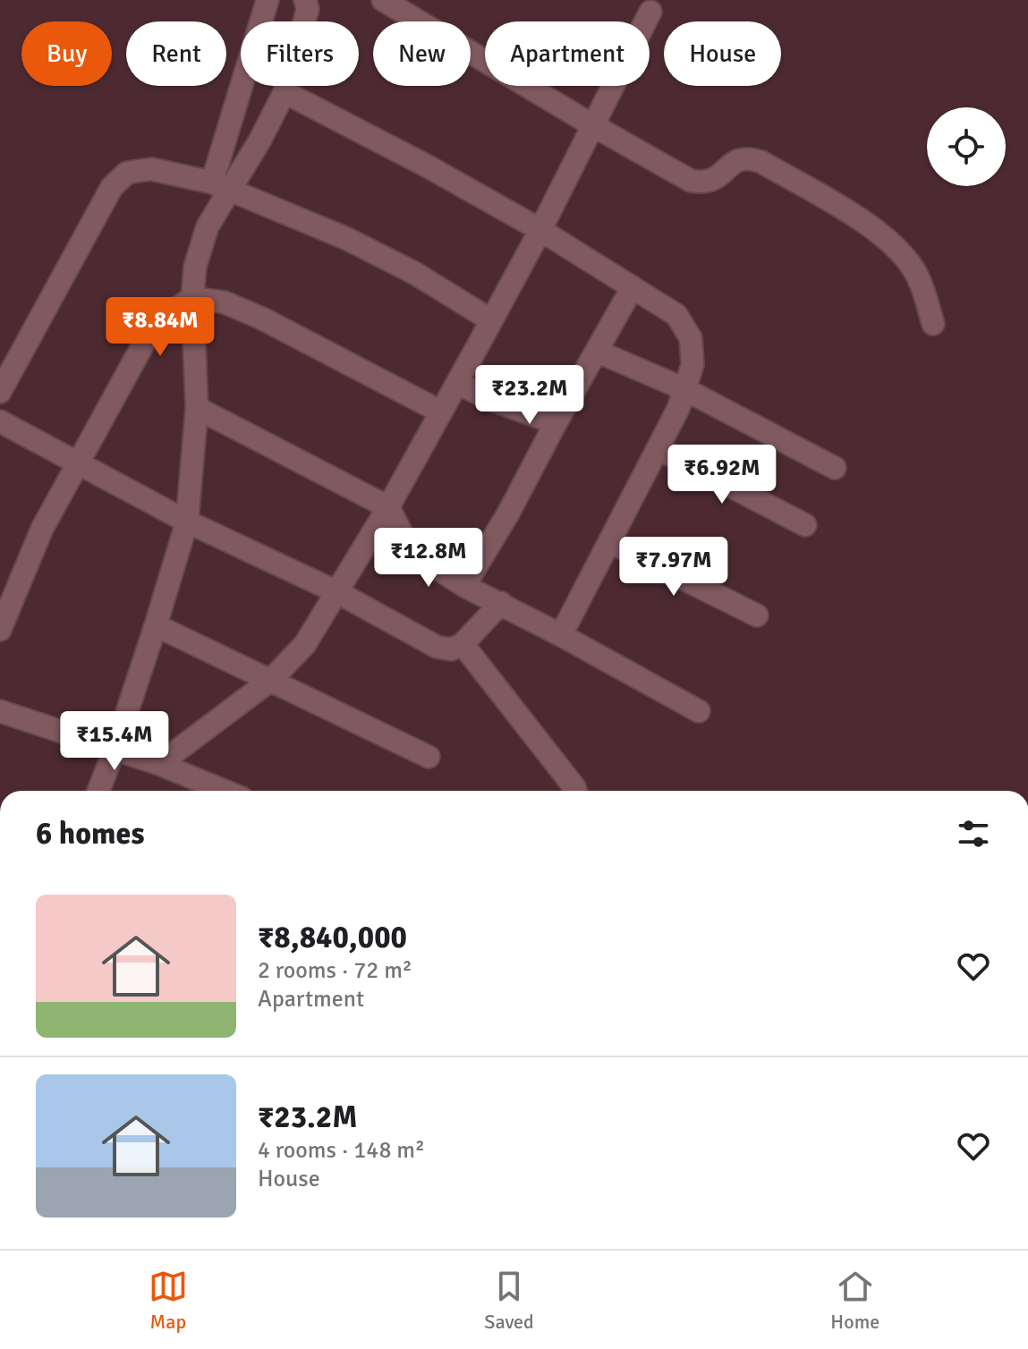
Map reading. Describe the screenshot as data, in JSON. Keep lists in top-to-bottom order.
{
  "page": {
    "chip": [
      "Buy",
      "Rent",
      "Filters",
      "New",
      "Apartment",
      "House"
    ],
    "price": [
      "₹8.84M",
      "₹23.2M",
      "₹6.92M",
      "₹12.8M",
      "₹7.97M",
      "₹15.4M"
    ],
    "heading": "6 homes",
    "list": [
      {
        "name": "₹8,840,000",
        "note": "2 rooms · 72 m² · Apartment"
      },
      {
        "name": "₹23.2M",
        "note": "4 rooms · 148 m² · House"
      }
    ],
    "tabs": ["Map", "Saved", "Home"]
  }
}
